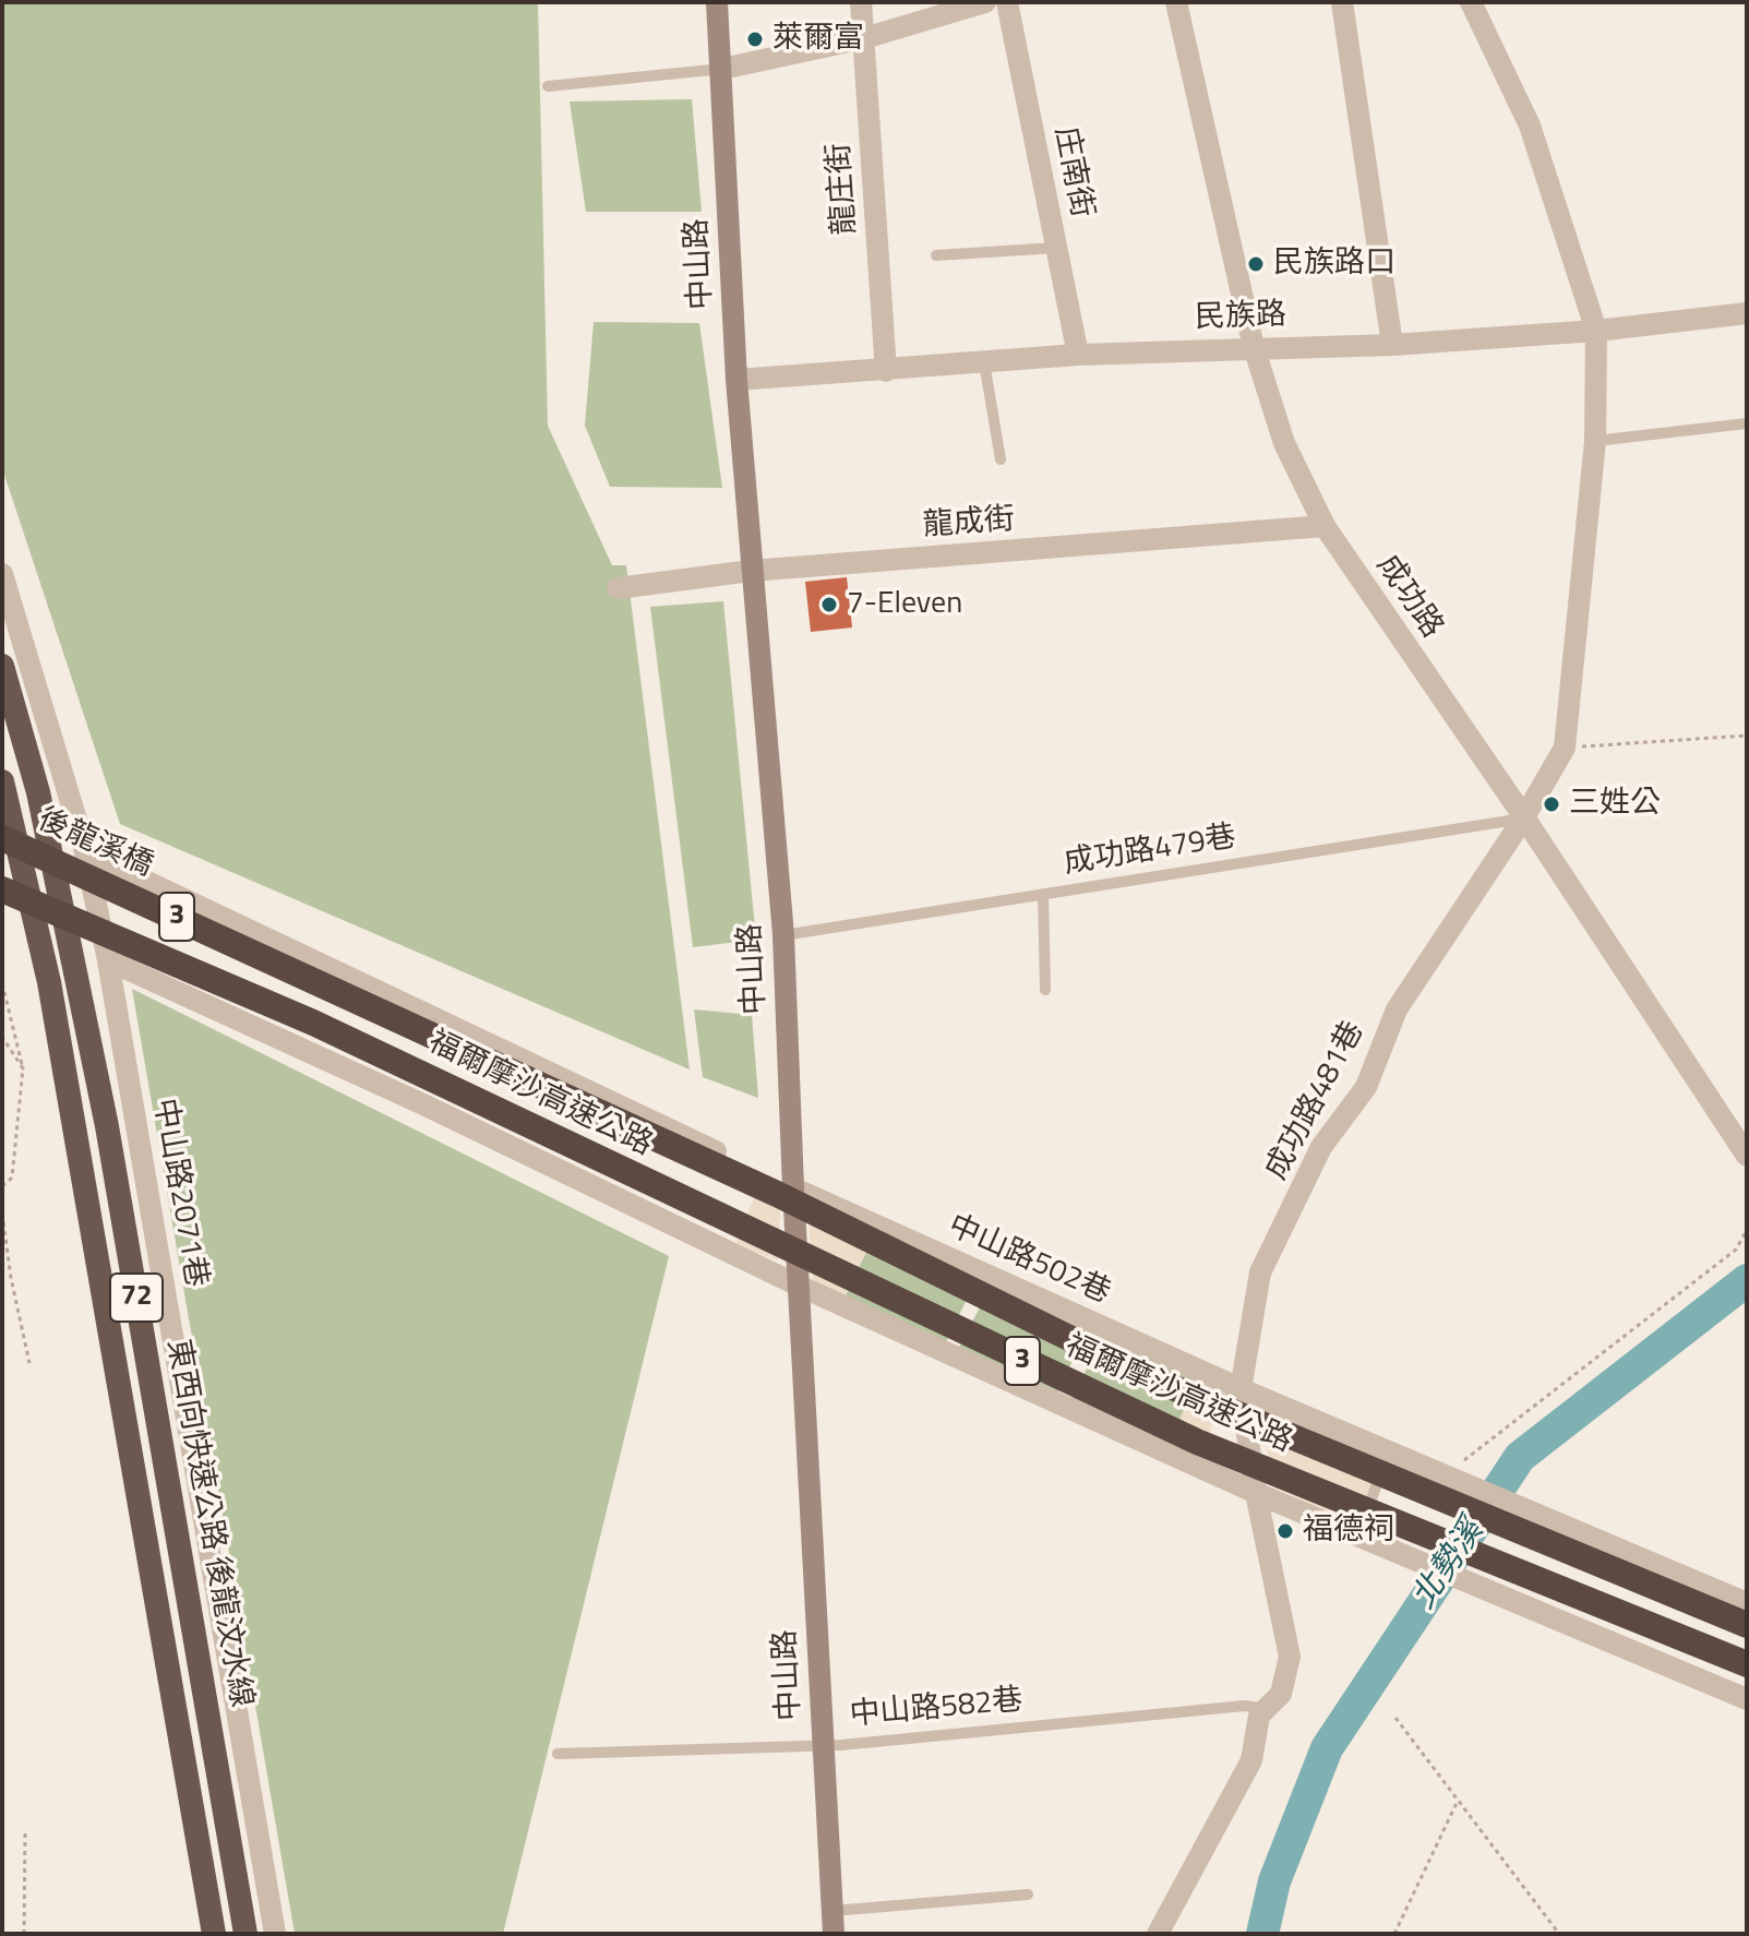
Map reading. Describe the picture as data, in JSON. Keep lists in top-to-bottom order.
{
  "streets": {
    "highway": [
      "後龍溪橋",
      "3",
      "福爾摩沙高速公路",
      "72",
      "東西向快速公路 後龍汶水線"
    ],
    "main road": ["中山路"],
    "street": [
      "庄南街",
      "龍庄街",
      "民族路",
      "龍成街",
      "成功路",
      "成功路481巷",
      "中山路2071巷",
      "中山路502巷"
    ],
    "lane": ["成功路479巷", "中山路582巷"]
  },
  "crossings": [
    ["庄南街", "民族路"],
    ["龍庄街", "民族路"],
    ["中山路", "民族路"],
    ["中山路", "龍成街"],
    ["中山路", "成功路479巷"],
    ["中山路", "中山路502巷"],
    ["中山路", "中山路582巷"],
    ["民族路", "成功路"],
    ["龍成街", "成功路"],
    ["成功路", "成功路479巷"],
    ["成功路", "成功路481巷"],
    ["後龍溪橋", "福爾摩沙高速公路"],
    ["成功路479巷", "成功路481巷"],
    ["成功路481巷", "中山路502巷"],
    ["成功路481巷", "中山路582巷"],
    ["中山路2071巷", "中山路502巷"]
  ],
  "water": ["北勢溪"],
  "places": [
    "萊爾富",
    "民族路口",
    "7-Eleven",
    "三姓公",
    "福德祠"
  ]
}
